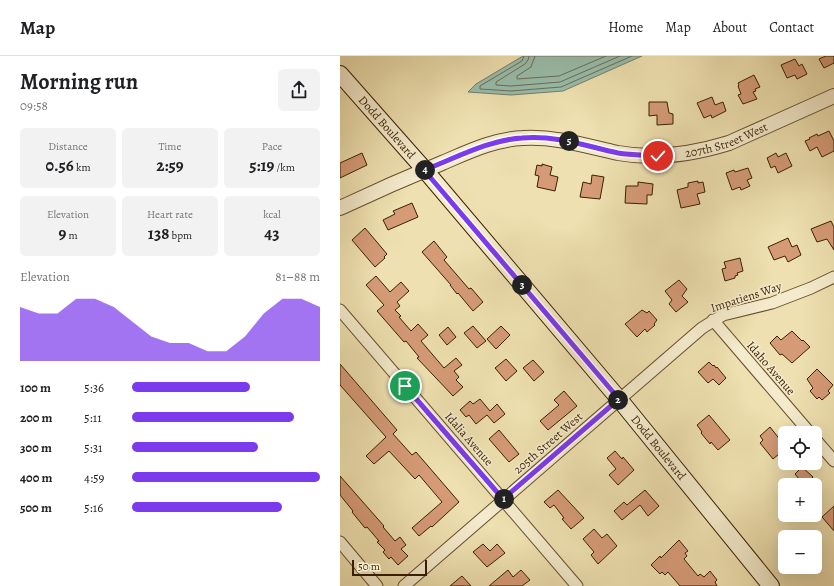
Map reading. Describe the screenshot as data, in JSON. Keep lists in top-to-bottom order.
{
  "streets": {
    "main road": ["Dodd Boulevard"],
    "street": [
      "207th Street West",
      "Impatiens Way",
      "Idaho Avenue",
      "Idalia Avenue",
      "205th Street West"
    ]
  },
  "crossings": [
    ["Dodd Boulevard", "207th Street West"],
    ["Dodd Boulevard", "Impatiens Way"],
    ["Dodd Boulevard", "205th Street West"],
    ["Impatiens Way", "Idaho Avenue"],
    ["Impatiens Way", "205th Street West"],
    ["Idalia Avenue", "205th Street West"]
  ],
  "scale_bar": "50 m",
  "page": {
    "header": "Map",
    "nav": [
      "Home",
      "Map",
      "About",
      "Contact"
    ],
    "heading": ["Morning run", "09:58"],
    "stats": [
      ["Distance", "0.56 km"],
      ["Time", "2:59"],
      ["Pace", "5:19 /km"],
      ["Elevation", "9 m"],
      ["Heart rate", "138 bpm"],
      ["kcal", "43"]
    ],
    "pins": [
      "5",
      "4",
      "3",
      "2",
      "1"
    ],
    "chart": ["Elevation", "81–88 m"],
    "list": [
      {
        "name": "100 m",
        "note": "5:36"
      },
      {
        "name": "200 m",
        "note": "5:11"
      },
      {
        "name": "300 m",
        "note": "5:31"
      },
      {
        "name": "400 m",
        "note": "4:59"
      },
      {
        "name": "500 m",
        "note": "5:16"
      }
    ],
    "map_buttons": ["+", "−"],
    "scale": "50 m"
  }
}
